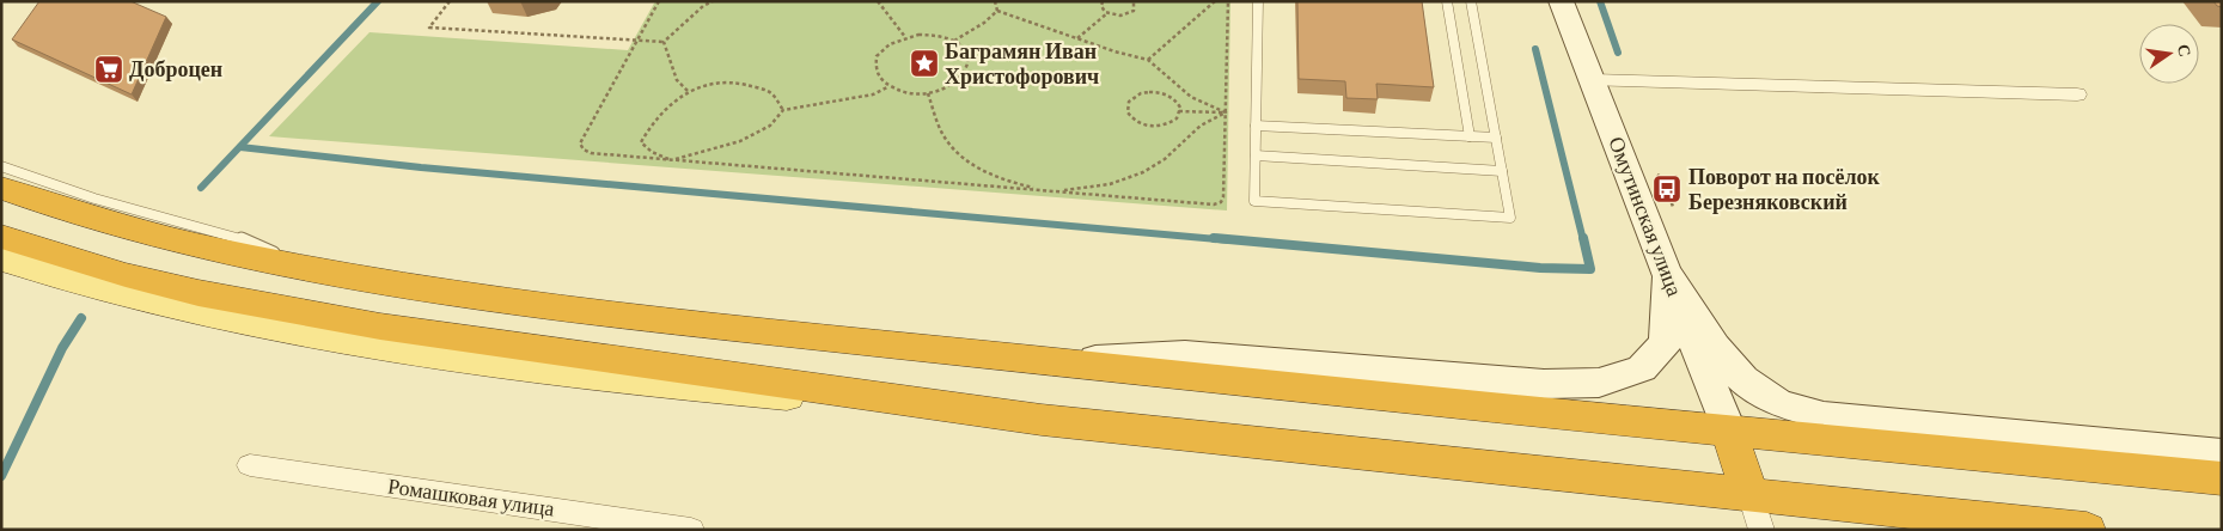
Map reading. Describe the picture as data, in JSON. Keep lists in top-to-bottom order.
{
  "streets": {
    "street": ["Омутинская улица", "Ромашковая улица"]
  },
  "places": {
    "place": ["Баграмян Иван Христофорович"],
    "supermarket": ["Доброцен"],
    "bus stop": ["Поворот на посёлок Березняковский"]
  },
  "north": "right"
}
